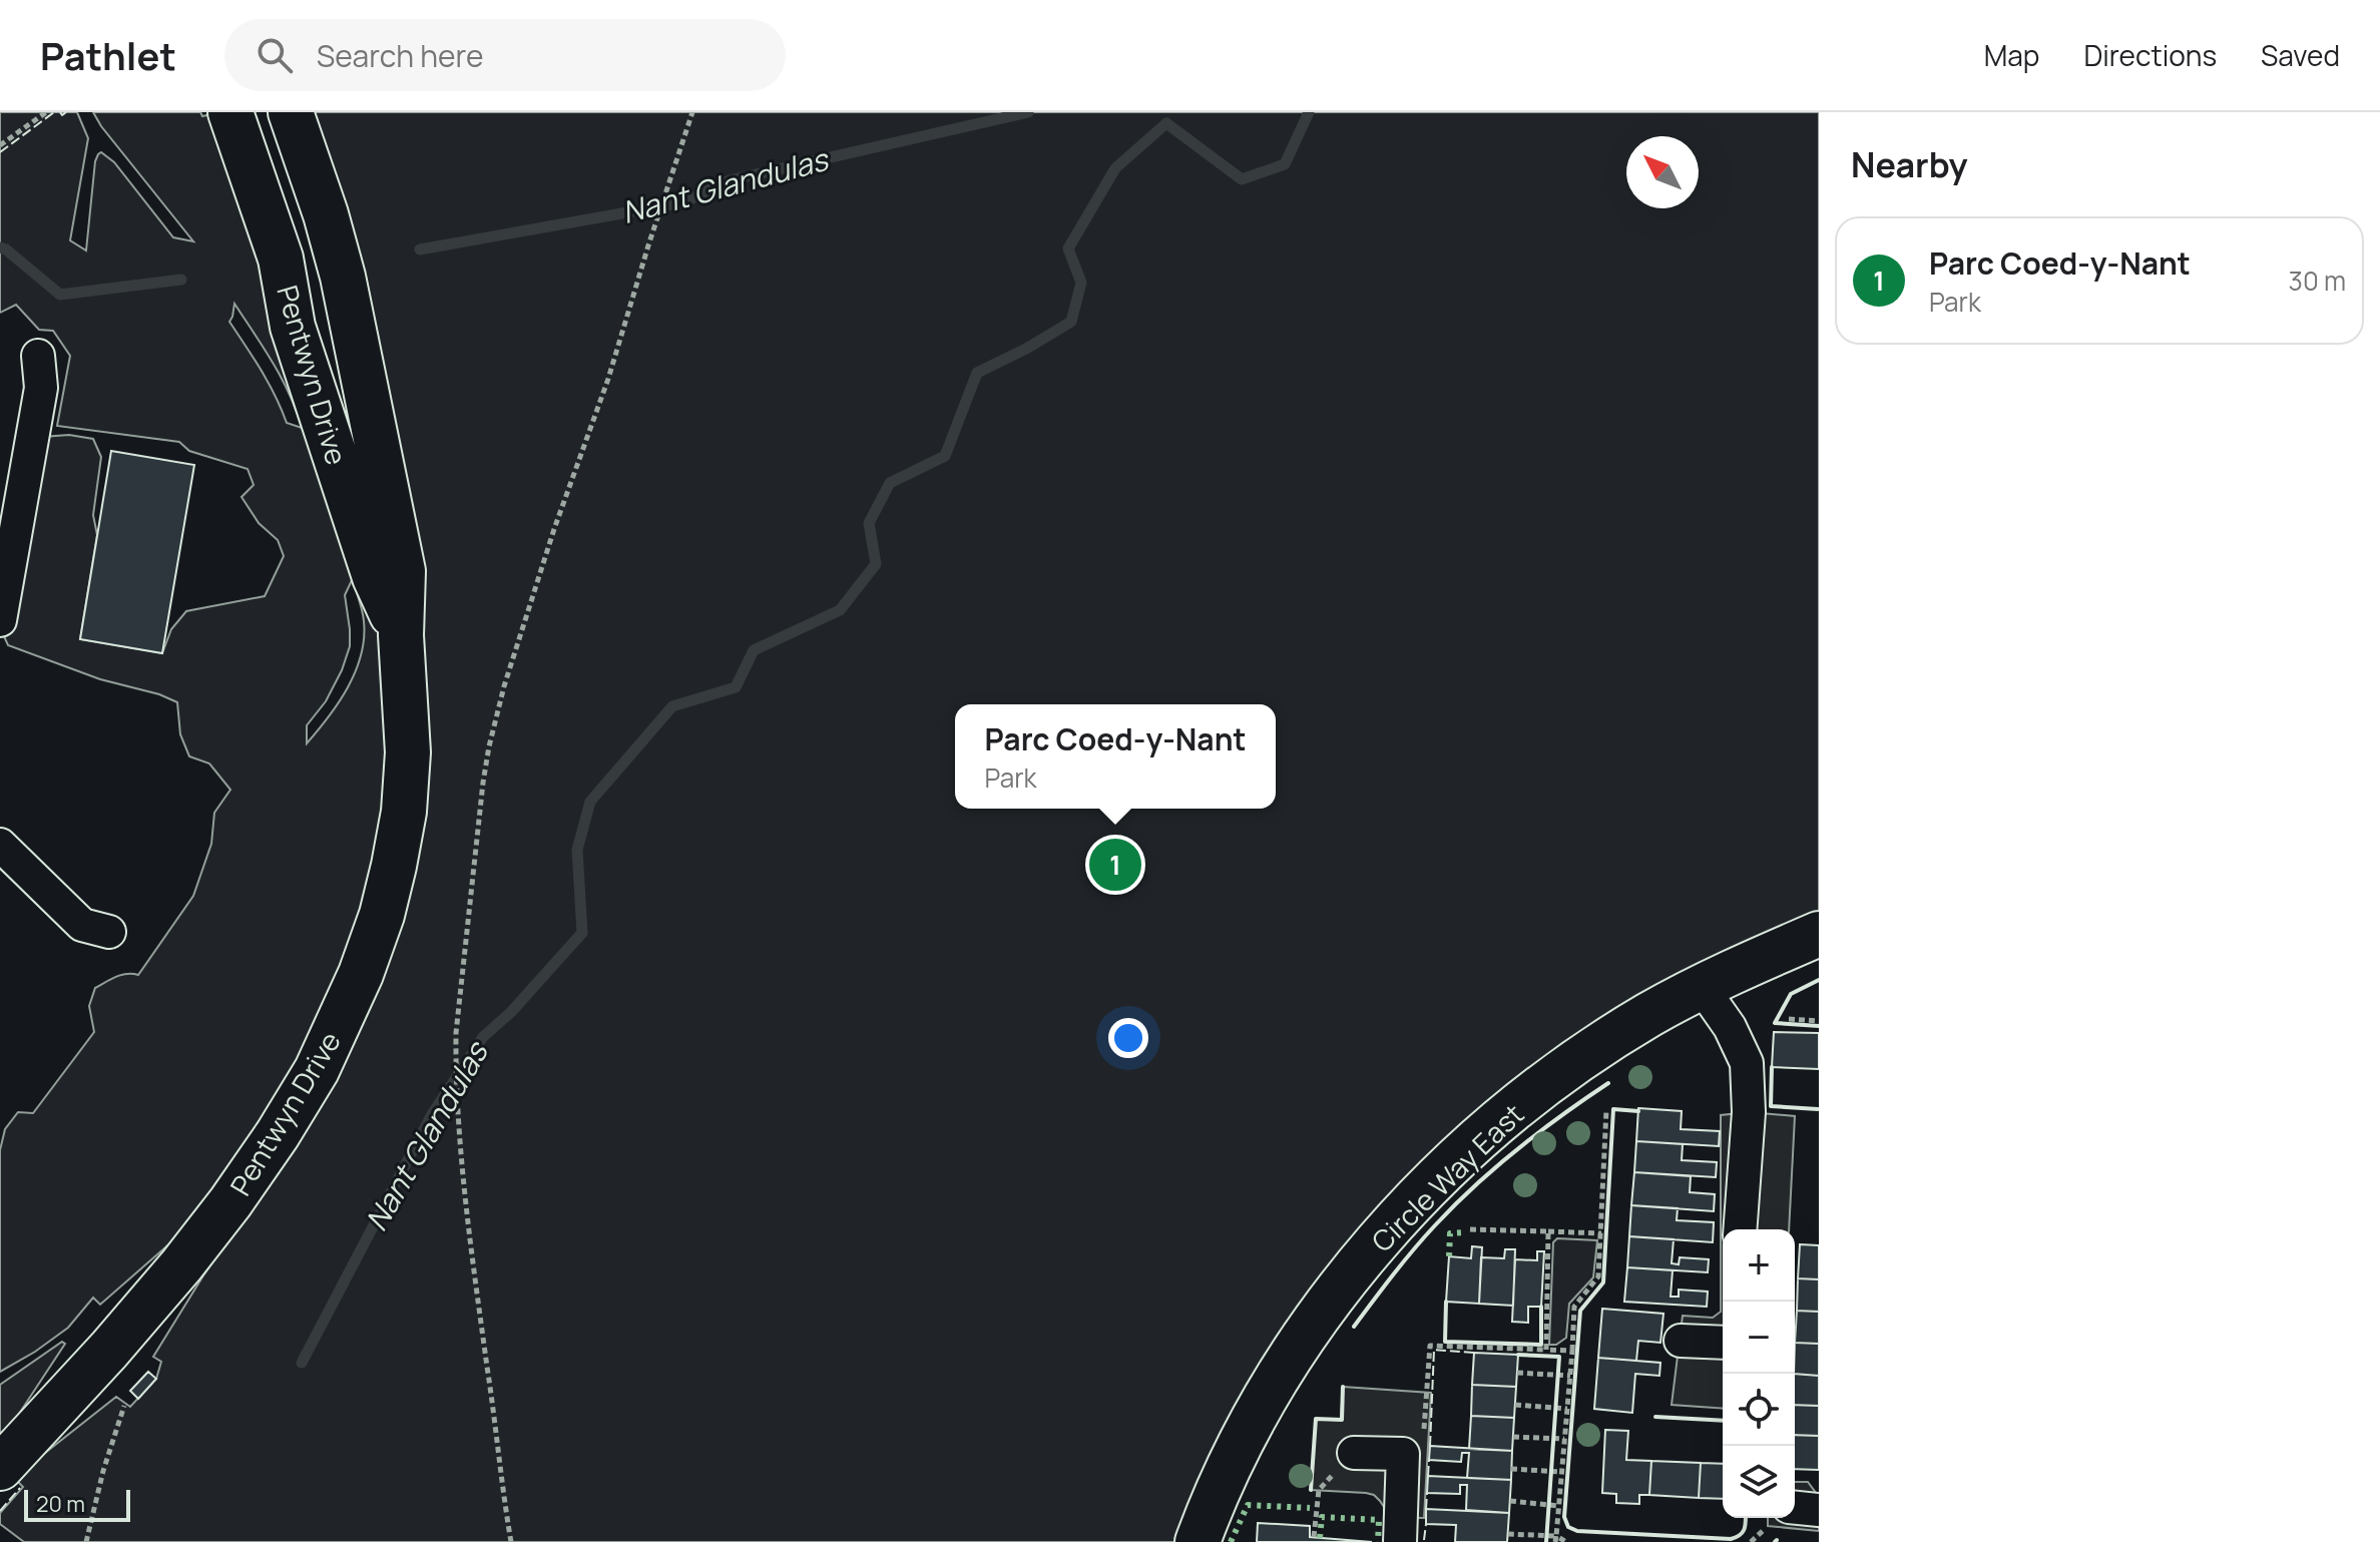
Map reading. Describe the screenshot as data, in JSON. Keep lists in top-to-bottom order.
{
  "streets": {
    "street": ["Pentwyn Drive", "Circle Way East"]
  },
  "water": ["Nant Glandulas"],
  "scale_bar": "20 m",
  "north": "top left",
  "page": {
    "header": "Pathlet",
    "search": "Search here",
    "nav": ["Map", "Directions", "Saved"],
    "heading": "Nearby",
    "list": [
      {
        "mark": "1",
        "name": "Parc Coed-y-Nant",
        "note": "Park",
        "value": "30 m"
      }
    ],
    "popup": ["Parc Coed-y-Nant", "Park"],
    "pins": "1",
    "map_buttons": ["+", "−"],
    "scale": "20 m"
  }
}
